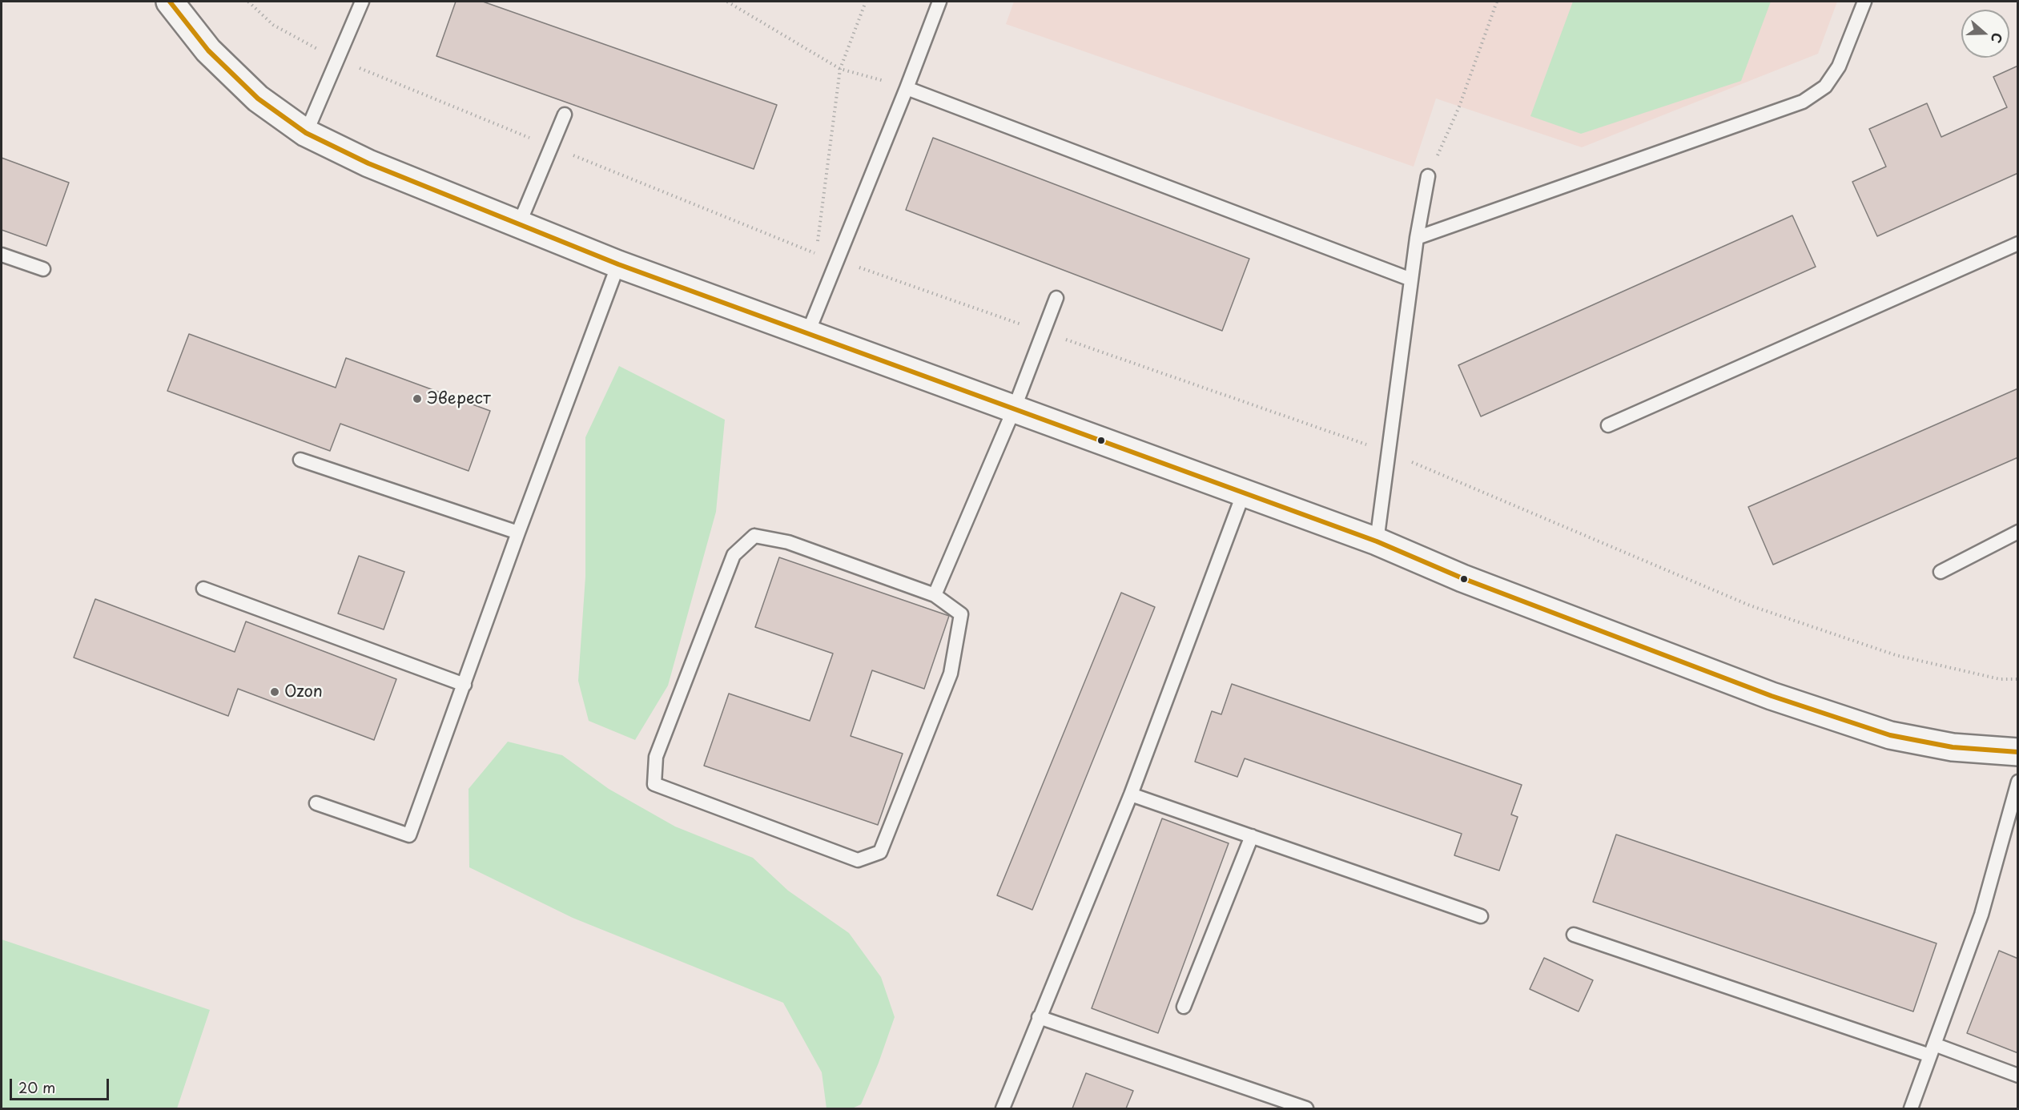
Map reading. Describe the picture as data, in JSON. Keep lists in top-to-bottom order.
{
  "places": ["Эверест", "Ozon"],
  "scale_bar": "20 m",
  "north": "right"
}
